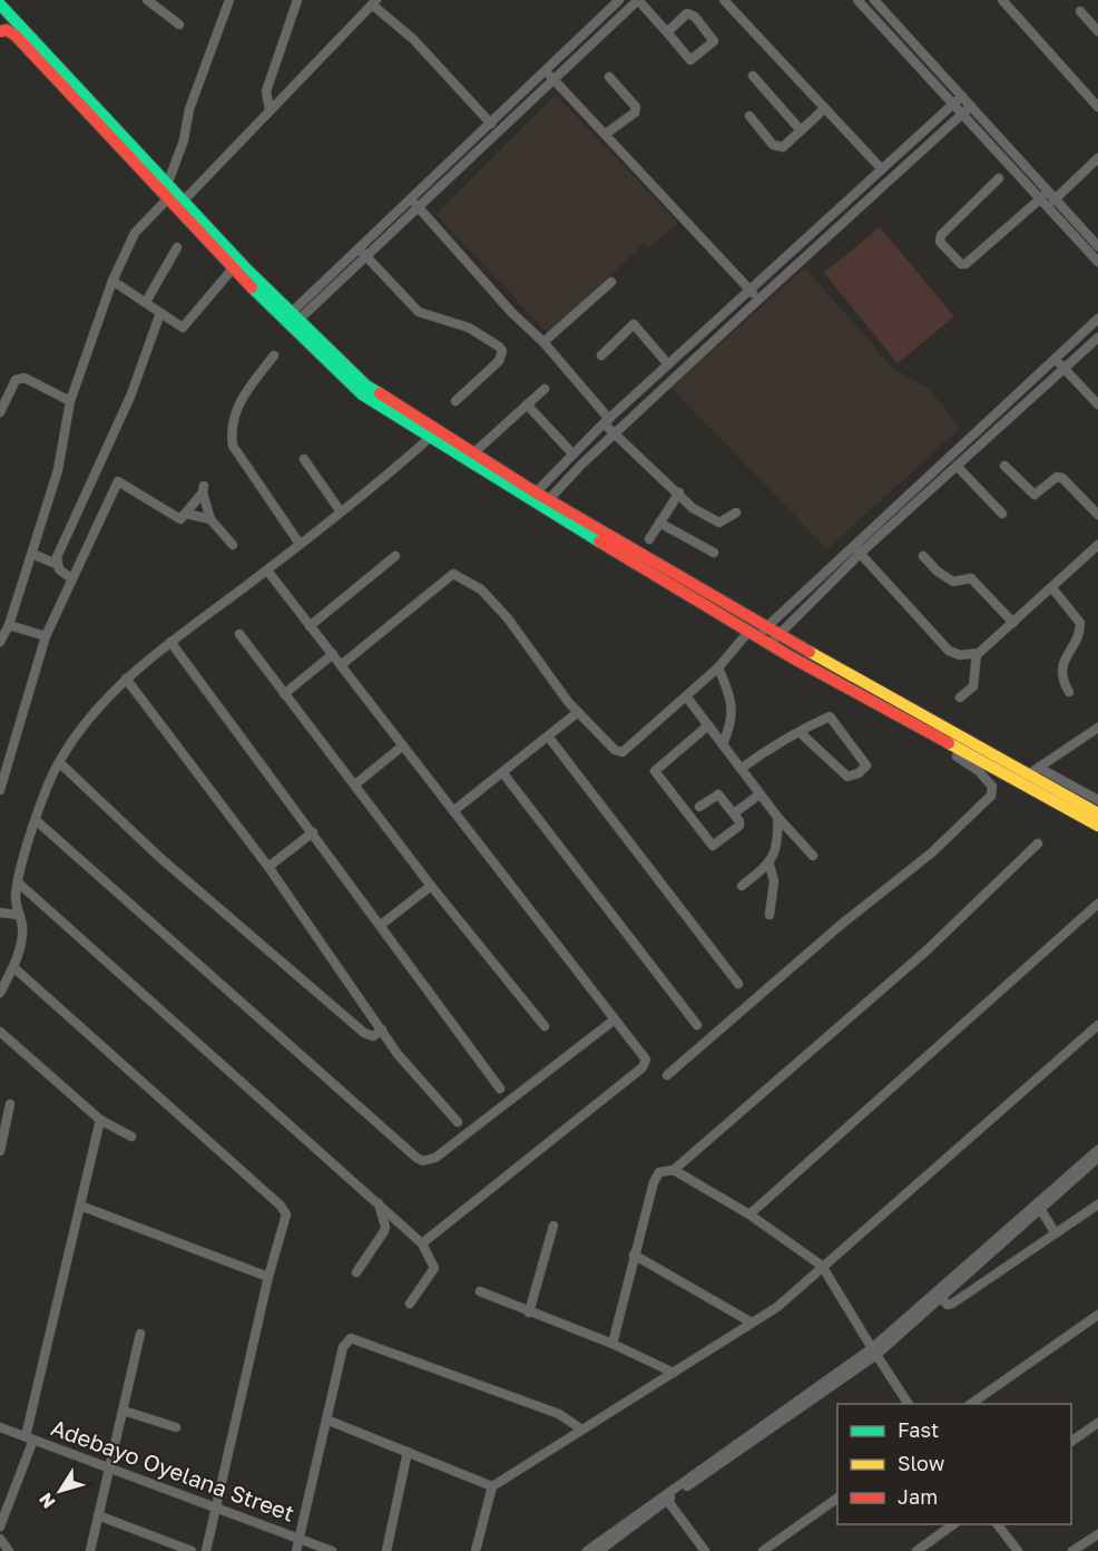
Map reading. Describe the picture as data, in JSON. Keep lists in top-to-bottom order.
{
  "streets": {
    "street": ["Adebayo Oyelana Street"]
  },
  "legend": ["Fast", "Slow", "Jam"],
  "north": "bottom left"
}
